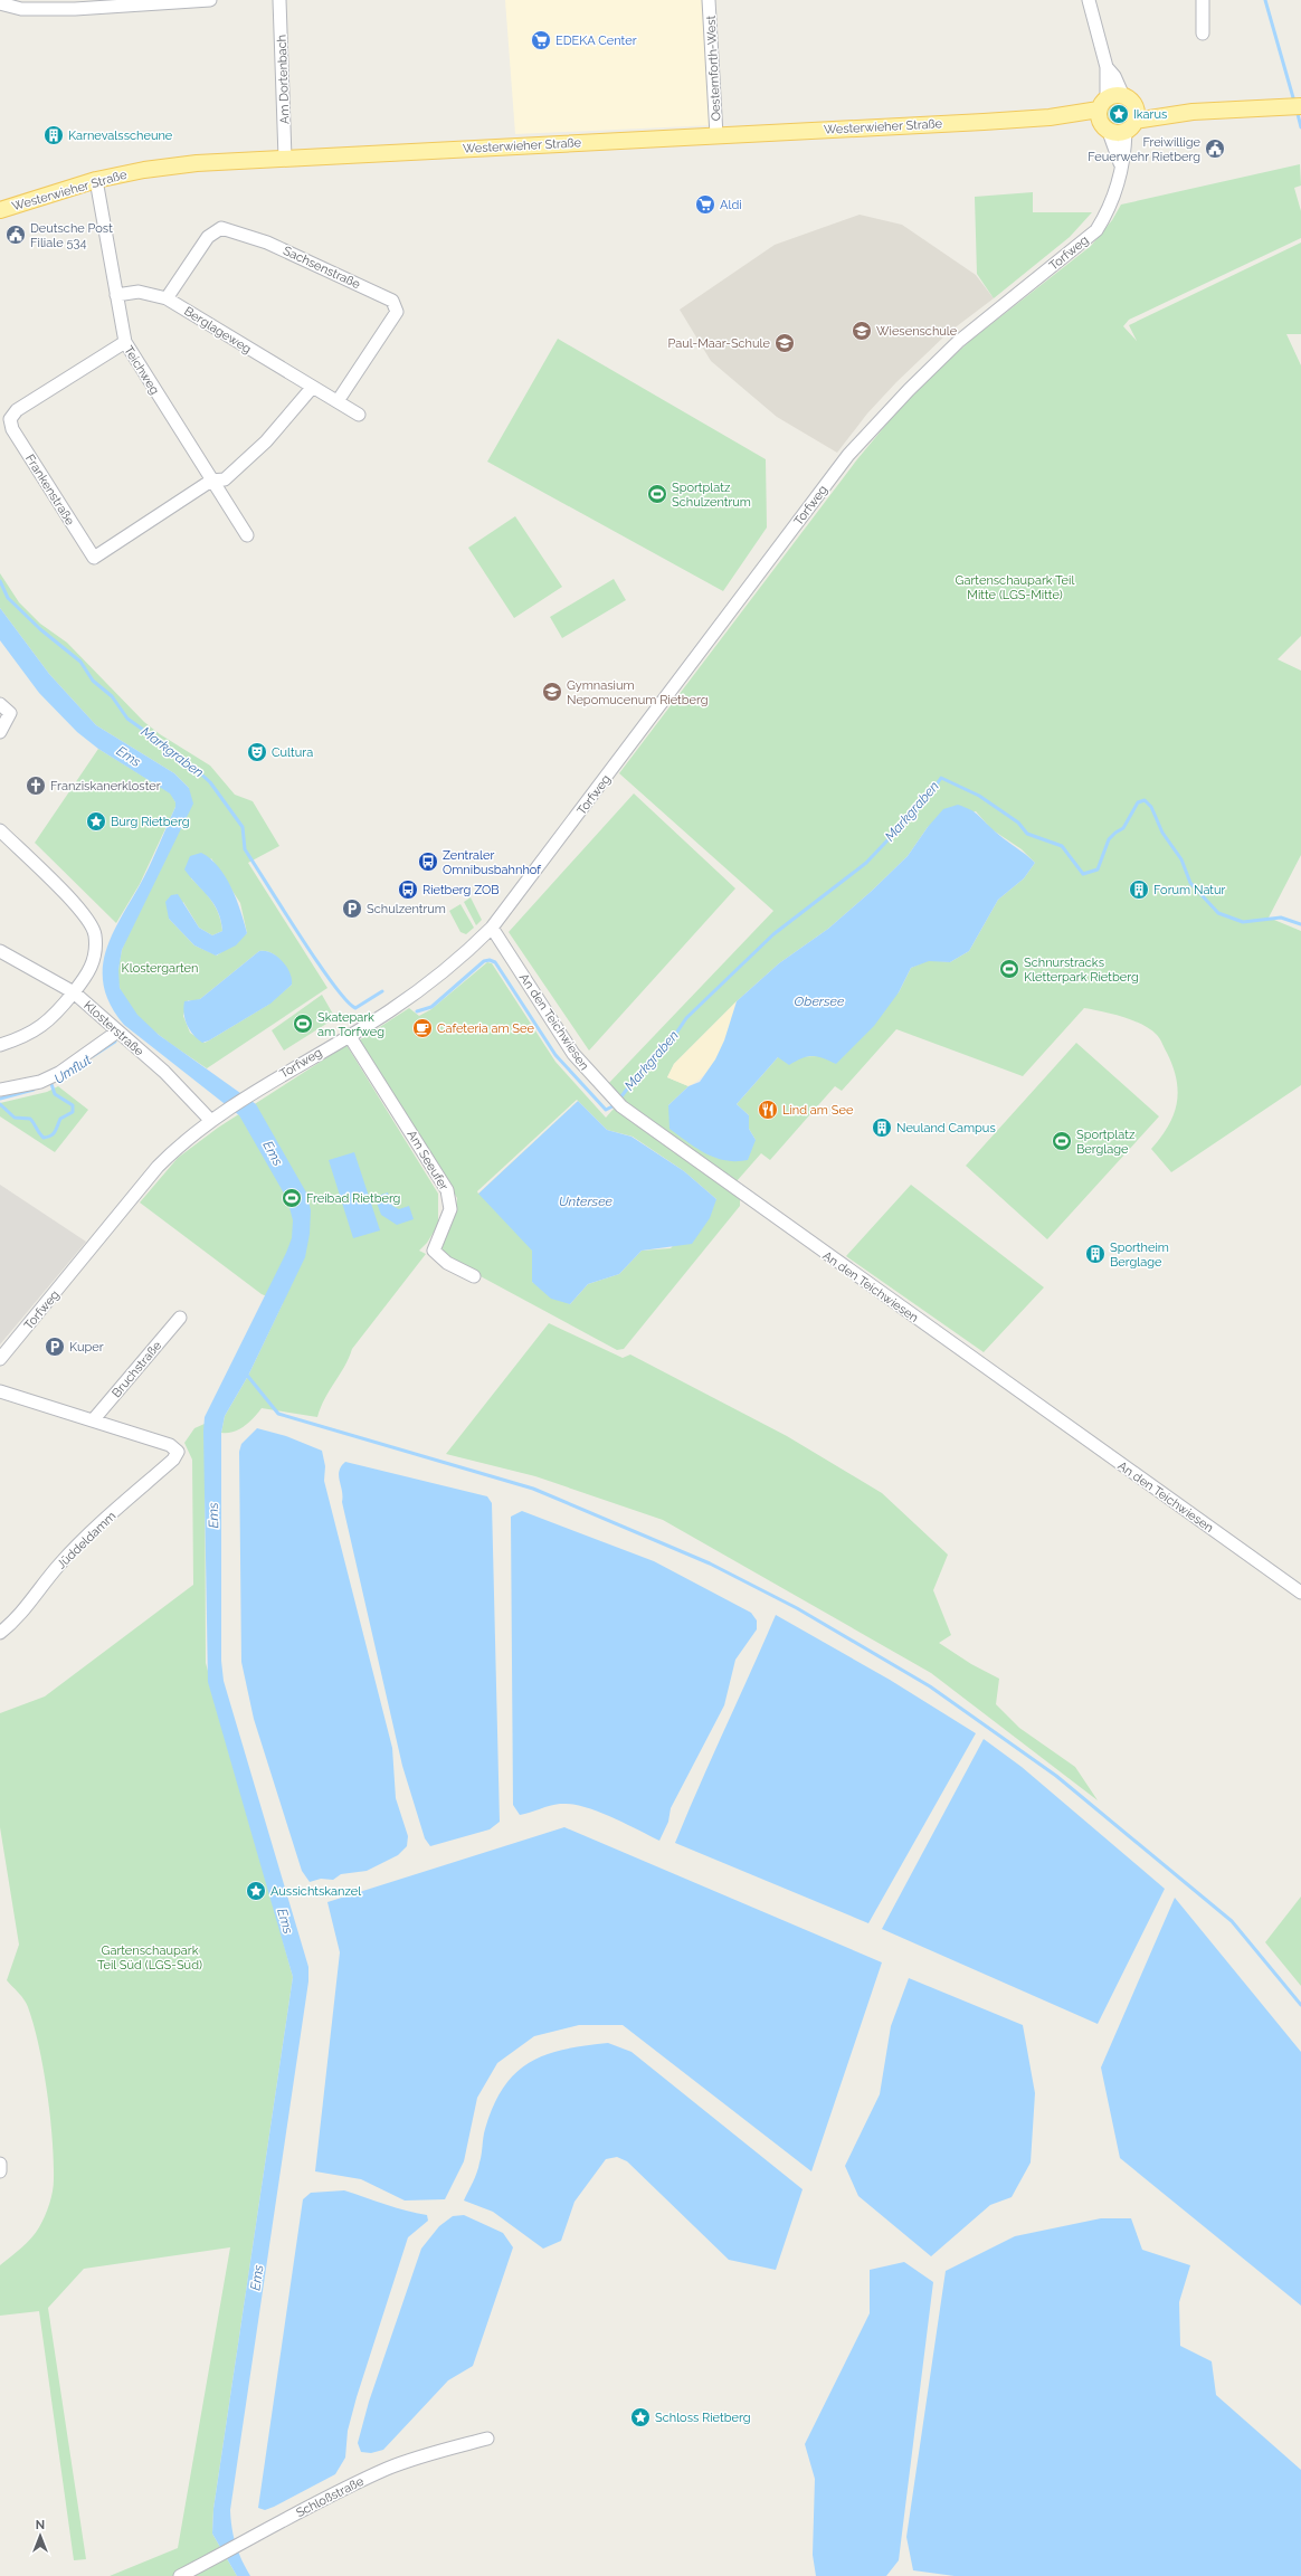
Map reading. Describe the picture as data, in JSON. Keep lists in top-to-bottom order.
{
  "streets": {
    "main road": ["Westerwieher Straße"],
    "street": [
      "Oesternforth-West",
      "Am Dortenbach",
      "Torfweg",
      "Sachsenstraße",
      "Berglageweg",
      "Teichweg",
      "Frankenstraße",
      "An den Teichwiesen",
      "Klosterstraße",
      "Am Seeufer",
      "Bruchstraße",
      "Jüddeldamm",
      "Schloßstraße"
    ]
  },
  "crossings": [
    ["Oesternforth-West", "Westerwieher Straße"],
    ["Am Dortenbach", "Westerwieher Straße"],
    ["Westerwieher Straße", "Teichweg"],
    ["Torfweg", "An den Teichwiesen"],
    ["Torfweg", "Klosterstraße"],
    ["Torfweg", "Am Seeufer"],
    ["Sachsenstraße", "Berglageweg"],
    ["Berglageweg", "Teichweg"],
    ["Teichweg", "Frankenstraße"],
    ["Bruchstraße", "Jüddeldamm"]
  ],
  "water": [
    "Markgraben",
    "Ems",
    "Obersee",
    "Umflut",
    "Untersee"
  ],
  "parks": ["Gartenschaupark Teil Mitte (LGS-Mitte)", "Klostergarten", "Gartenschaupark Teil Süd (LGS-Süd)"],
  "places": {
    "supermarket": ["EDEKA Center", "Aldi"],
    "place": [
      "Ikarus",
      "Burg Rietberg",
      "Aussichtskanzel",
      "Schloss Rietberg"
    ],
    "building": [
      "Karnevalsscheune",
      "Forum Natur",
      "Neuland Campus",
      "Sportheim Berglage"
    ],
    "public building": ["Freiwillige Feuerwehr Rietberg", "Deutsche Post Filiale 534"],
    "school or university": ["Wiesenschule", "Paul-Maar-Schule", "Gymnasium Nepomucenum Rietberg"],
    "sports": [
      "Sportplatz Schulzentrum",
      "Schnurstracks Kletterpark Rietberg",
      "Skatepark am Torfweg",
      "Sportplatz Berglage",
      "Freibad Rietberg"
    ],
    "theatre": ["Cultura"],
    "church": ["Franziskanerkloster"],
    "bus stop": ["Zentraler Omnibusbahnhof", "Rietberg ZOB"],
    "parking": ["Schulzentrum", "Kuper"],
    "cafe": ["Cafeteria am See"],
    "restaurant": ["Lind am See"]
  },
  "north": "top"
}
